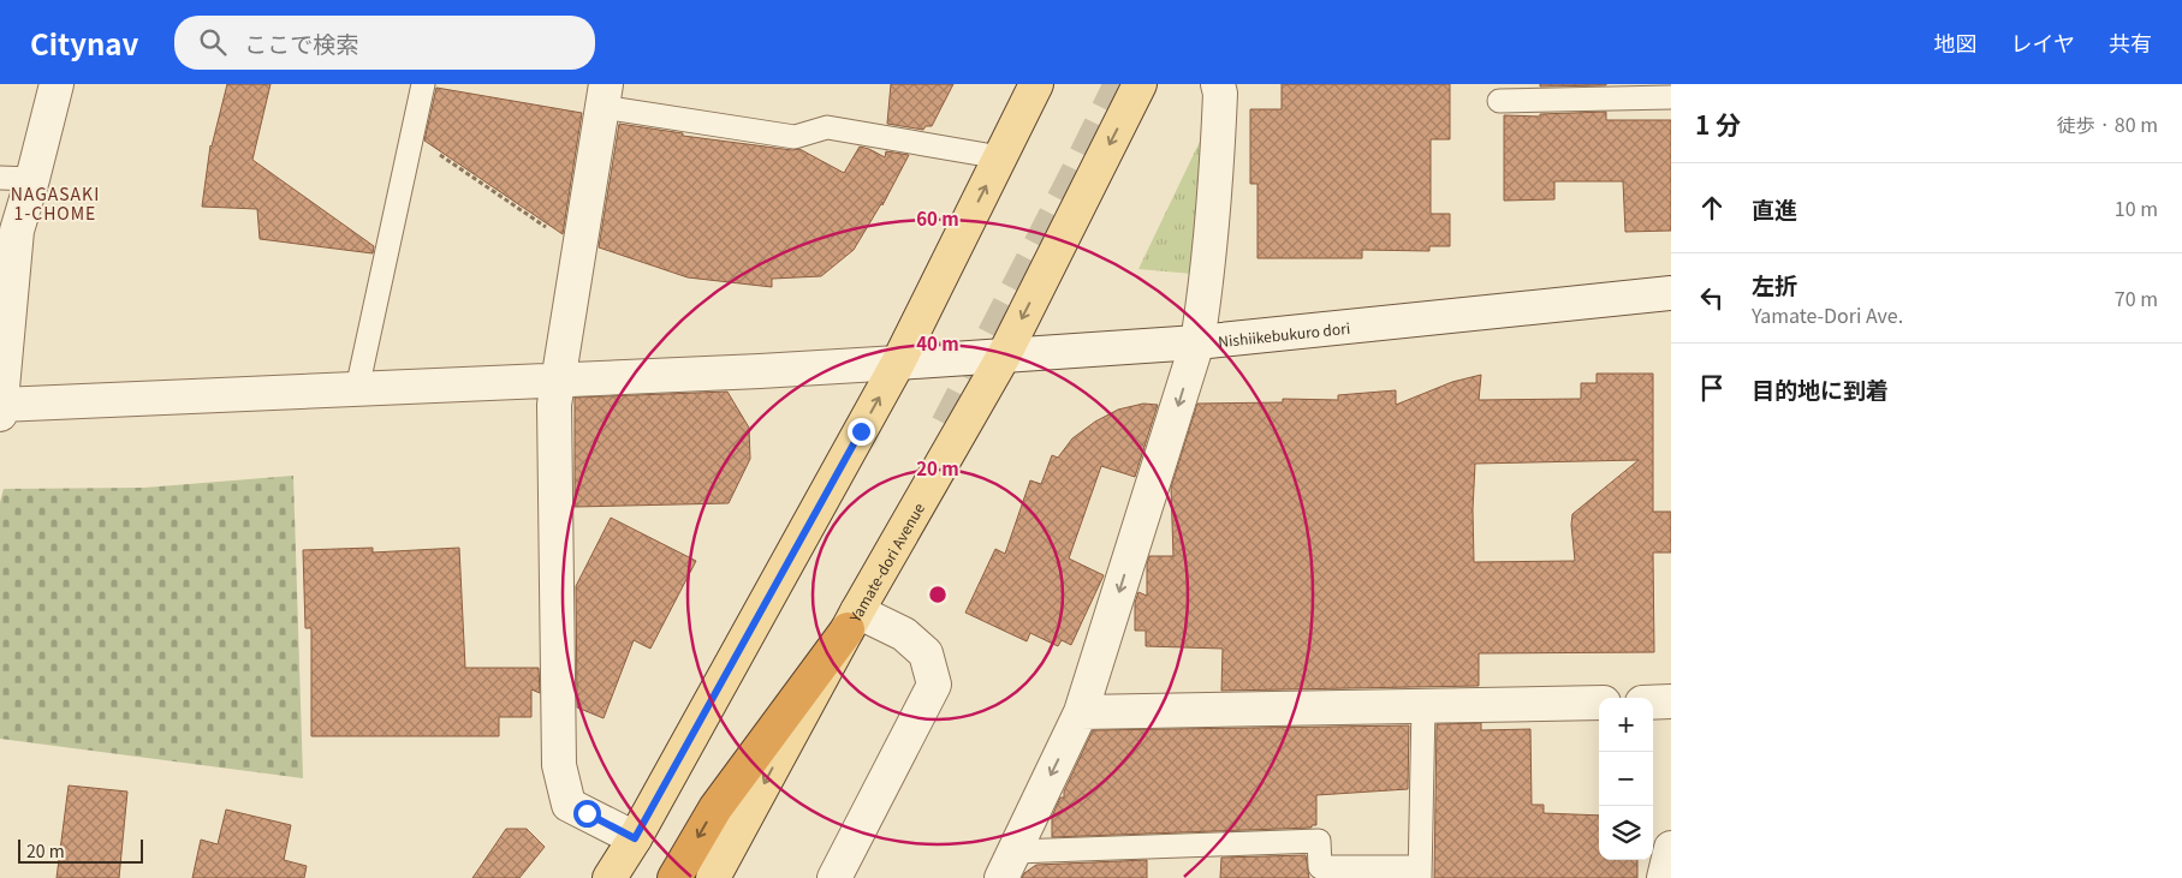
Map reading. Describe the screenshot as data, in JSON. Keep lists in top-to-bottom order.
{
  "streets": {
    "main road": ["Yamate-dori Avenue"],
    "street": ["Nishiikebukuro dori"]
  },
  "crossings": [
    ["Nishiikebukuro dori", "Yamate-dori Avenue"]
  ],
  "districts": ["NAGASAKI 1-CHOME"],
  "scale_bar": "20 m",
  "page": {
    "header": "Citynav",
    "search": "ここで検索",
    "nav": ["地図", "レイヤ", "共有"],
    "heading": ["1 分", "徒歩 · 80 m"],
    "list": [
      ["直進", "10 m"],
      ["左折", "Yamate-Dori Ave.", "70 m"],
      "目的地に到着"
    ],
    "map_buttons": ["+", "−"],
    "scale": "20 m"
  },
  "rings": ["60 m", "40 m", "20 m"]
}
